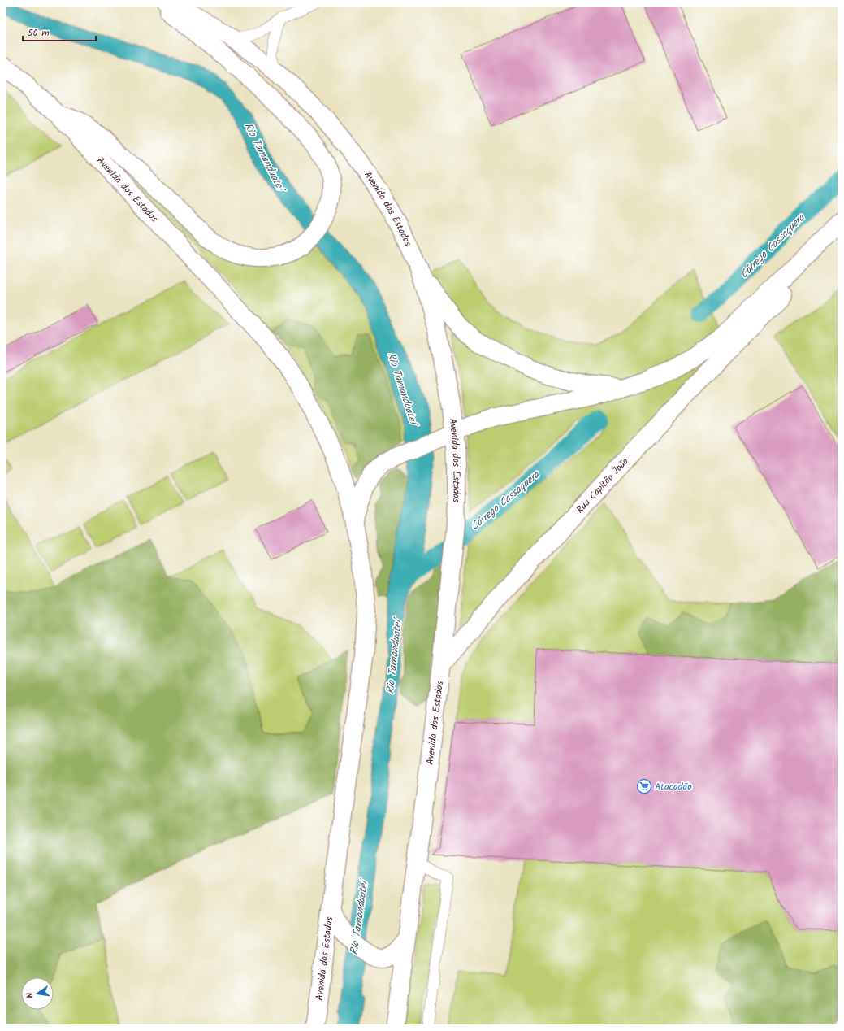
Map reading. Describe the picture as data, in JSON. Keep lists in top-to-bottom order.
{
  "streets": {
    "highway": ["Avenida dos Estados", "Rua Capitão João"]
  },
  "crossings": [
    ["Avenida dos Estados", "Rua Capitão João"]
  ],
  "water": ["Rio Tamanduateí", "Córrego Cassaquera"],
  "places": {
    "supermarket": ["Atacadão"]
  },
  "scale_bar": "50 m",
  "north": "left"
}
